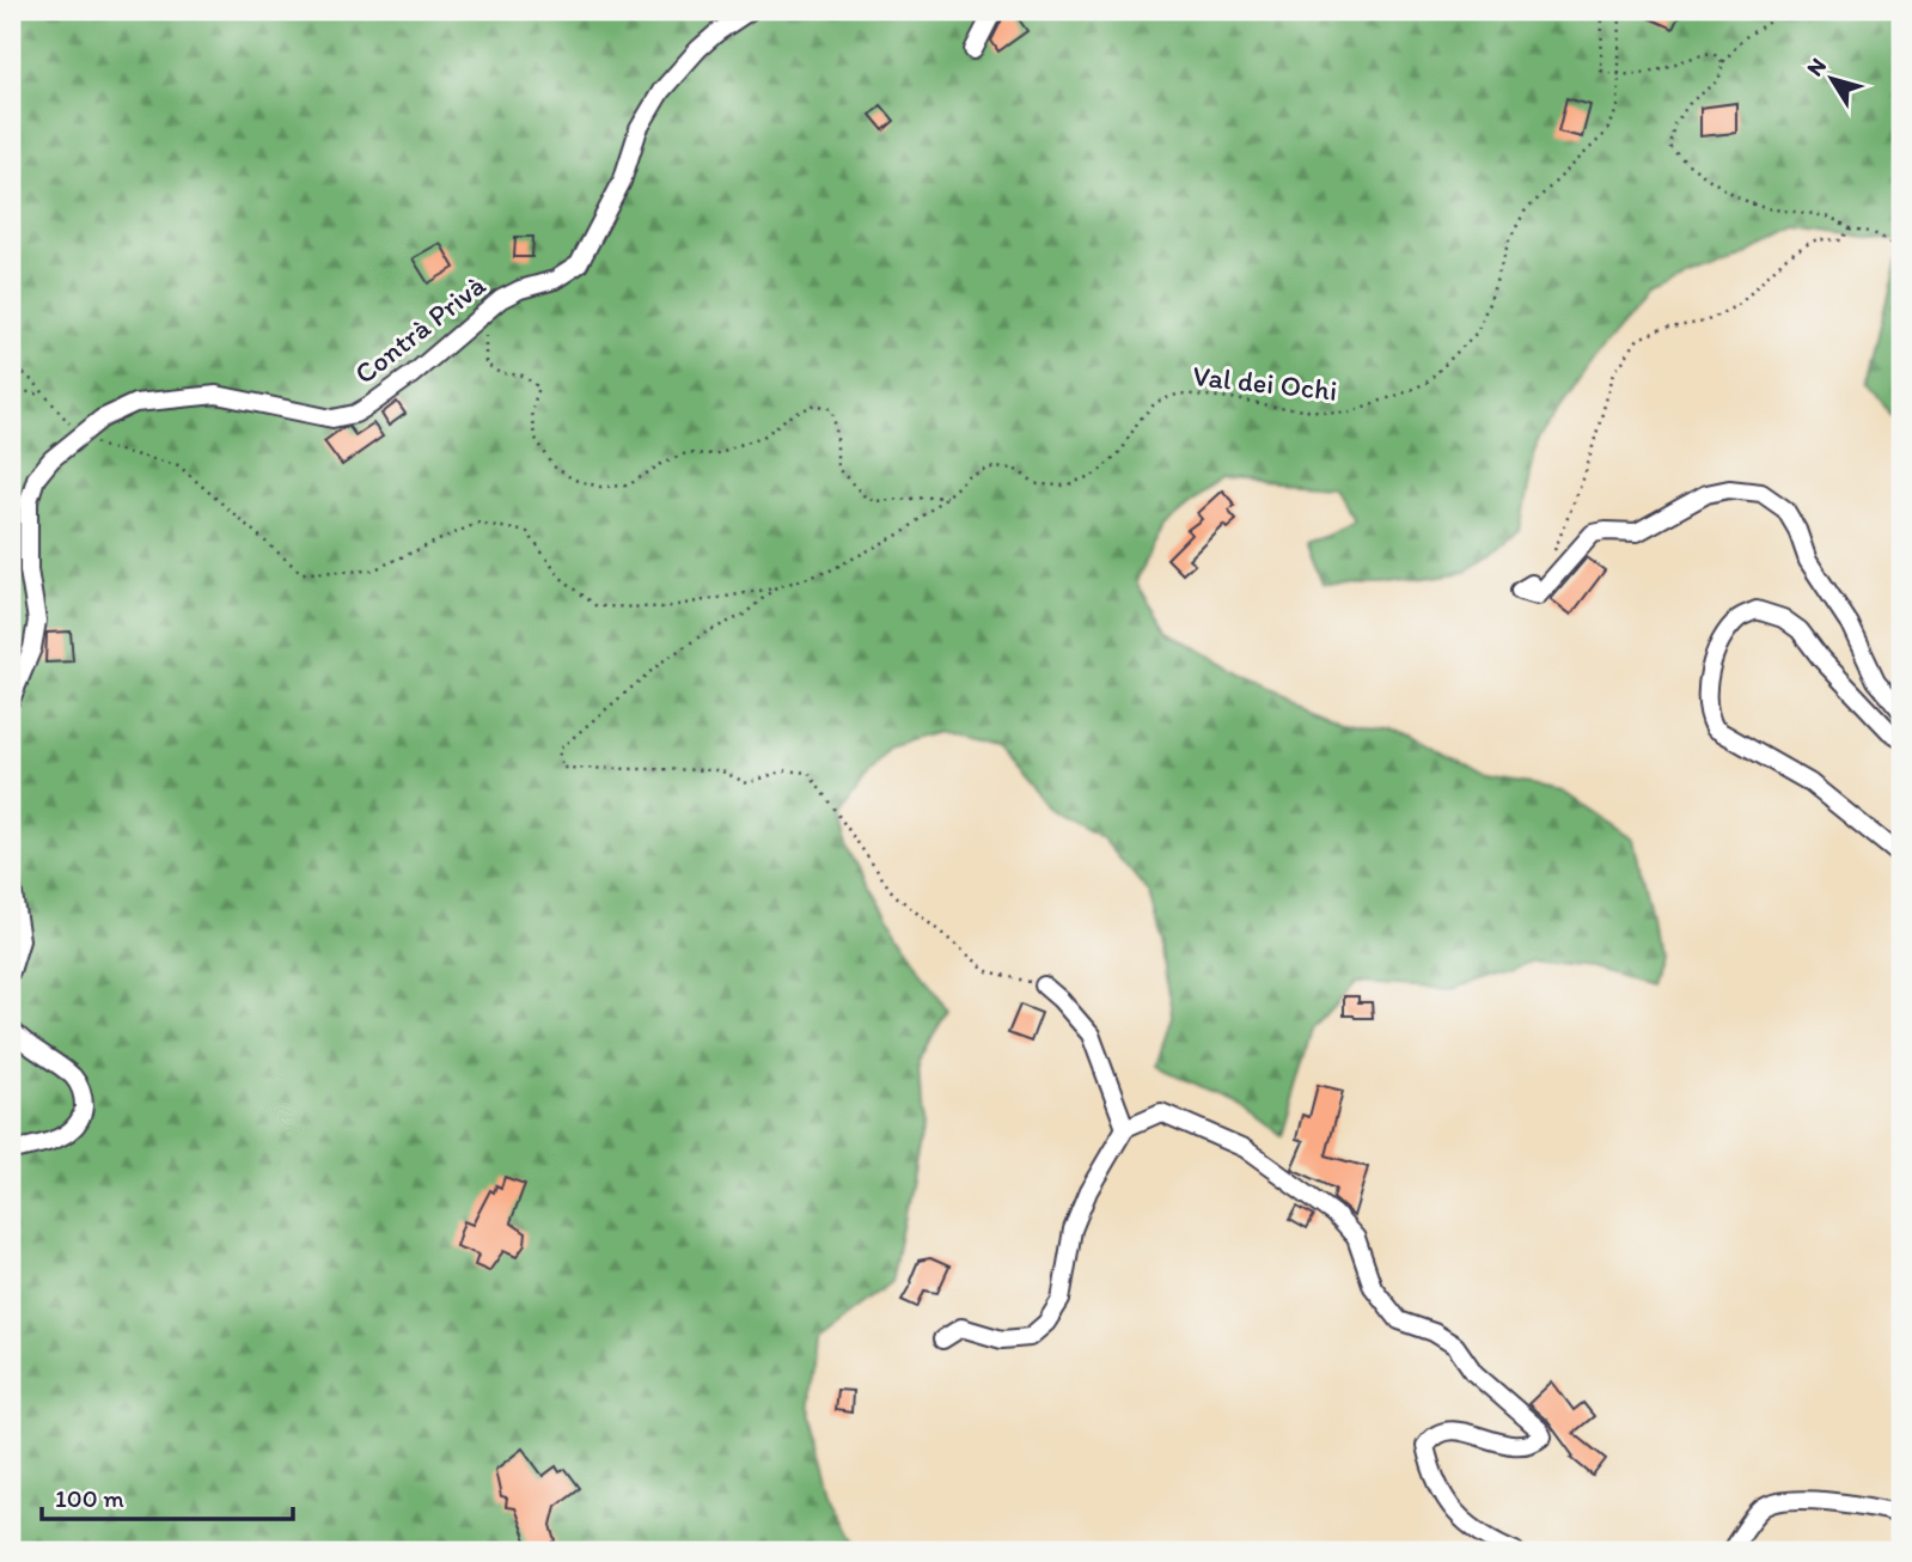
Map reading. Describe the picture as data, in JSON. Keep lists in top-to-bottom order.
{
  "streets": {
    "street": ["Contrà Privà"],
    "path": ["Val dei Ochi"]
  },
  "crossings": [
    ["Contrà Privà", "Val dei Ochi"]
  ],
  "scale_bar": "100 m",
  "north": "top left"
}
